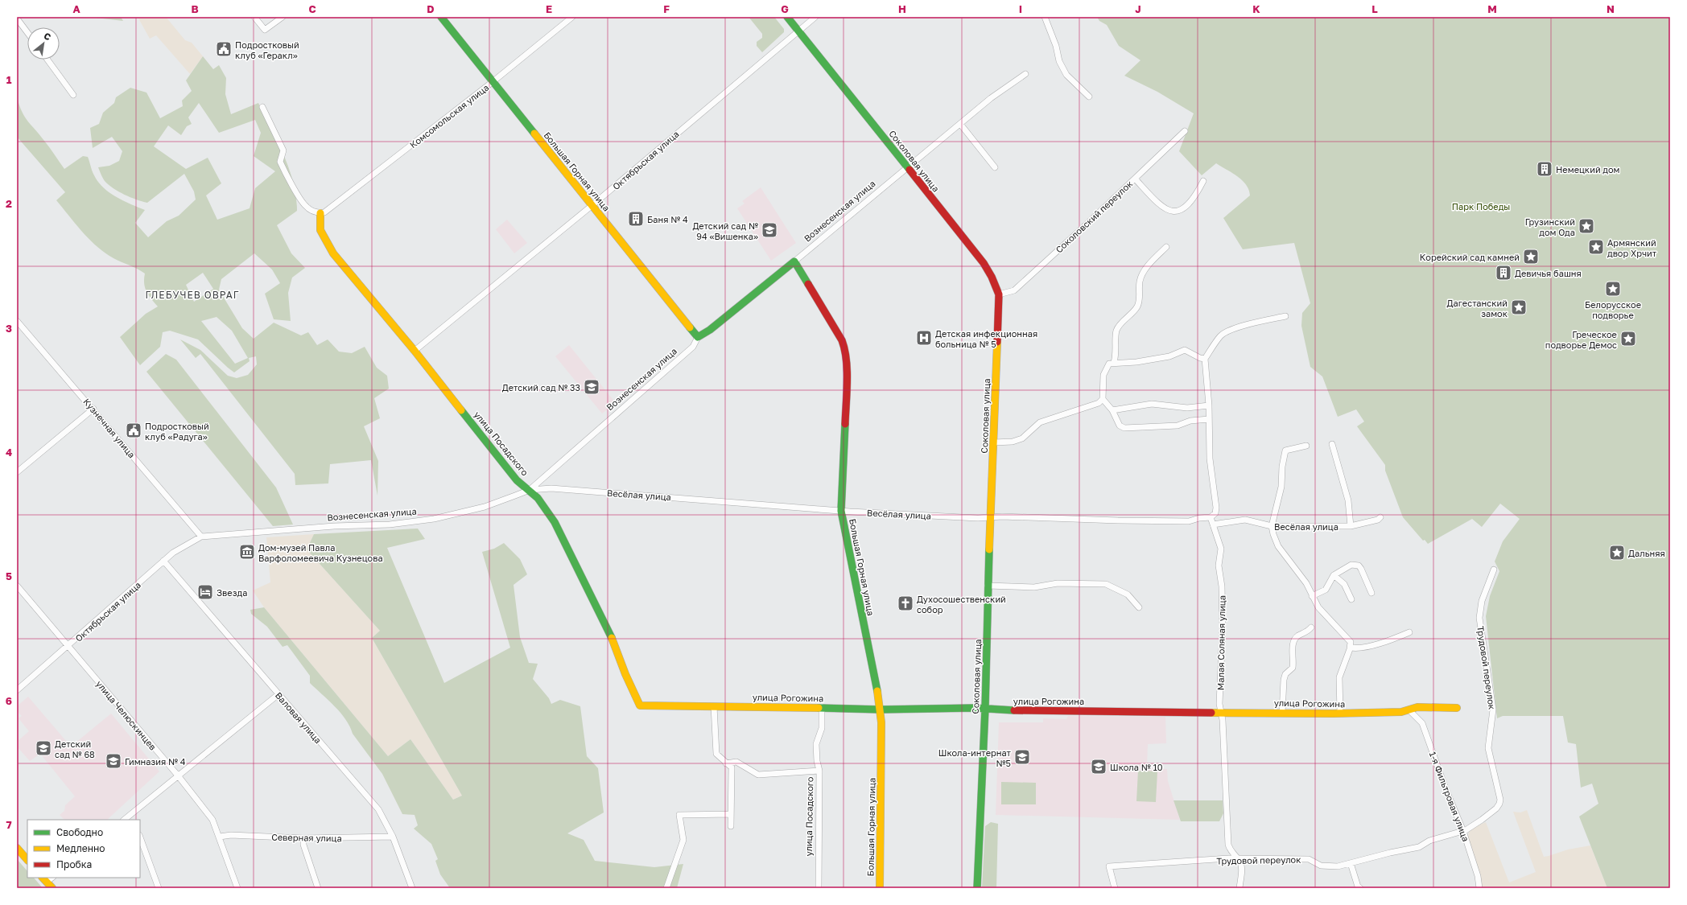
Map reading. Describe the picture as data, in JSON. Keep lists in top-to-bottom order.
{
  "streets": {
    "main road": [
      "Соколовая улица",
      "Большая Горная улица",
      "Вознесенская улица",
      "улица Посадского",
      "улица Рогожина"
    ],
    "street": [
      "Комсомольская улица",
      "Октябрьская улица",
      "Соколовский переулок",
      "Кузнечная улица",
      "Весёлая улица",
      "Малая Соляная улица",
      "Трудовой переулок",
      "улица Челюскинцев",
      "Валовая улица",
      "1-я Фильтровая улица",
      "Северная улица"
    ]
  },
  "crossings": [
    ["Комсомольская улица", "Большая Горная улица"],
    ["Комсомольская улица", "улица Посадского"],
    ["Октябрьская улица", "Соколовая улица"],
    ["Октябрьская улица", "Большая Горная улица"],
    ["Октябрьская улица", "Вознесенская улица"],
    ["Октябрьская улица", "Кузнечная улица"],
    ["Октябрьская улица", "улица Посадского"],
    ["Октябрьская улица", "улица Челюскинцев"],
    ["Октябрьская улица", "Валовая улица"],
    ["Соколовая улица", "Вознесенская улица"],
    ["Соколовая улица", "Соколовский переулок"],
    ["Соколовая улица", "Весёлая улица"],
    ["Соколовая улица", "улица Рогожина"],
    ["Большая Горная улица", "Вознесенская улица"],
    ["Большая Горная улица", "Весёлая улица"],
    ["Большая Горная улица", "улица Рогожина"],
    ["Вознесенская улица", "Кузнечная улица"],
    ["Вознесенская улица", "улица Посадского"],
    ["Вознесенская улица", "Весёлая улица"],
    ["улица Посадского", "Весёлая улица"],
    ["улица Посадского", "улица Рогожина"],
    ["Весёлая улица", "Малая Соляная улица"],
    ["Малая Соляная улица", "Трудовой переулок"],
    ["Малая Соляная улица", "улица Рогожина"],
    ["Трудовой переулок", "1-я Фильтровая улица"],
    ["улица Рогожина", "1-я Фильтровая улица"],
    ["улица Челюскинцев", "Северная улица"],
    ["Валовая улица", "Северная улица"]
  ],
  "districts": ["ГЛЕБУЧЕВ ОВРАГ"],
  "parks": ["Парк Победы"],
  "places": {
    "public building": ["Подростковый клуб «Геракл»", "Подростковый клуб «Радуга»"],
    "building": ["Немецкий дом", "Баня № 4", "Девичья башня"],
    "place": [
      "Грузинский дом Ода",
      "Армянский двор Хрчит",
      "Корейский сад камней",
      "Белорусское подворье",
      "Дагестанский замок",
      "Греческое подворье Демос",
      "Дальняя"
    ],
    "school or university": [
      "Детский сад № 94 «Вишенка»",
      "Детский сад № 33",
      "Детский сад № 68",
      "Школа-интернат №5",
      "Гимназия № 4",
      "Школа № 10"
    ],
    "hospital": ["Детская инфекционная больница № 5"],
    "museum": ["Дом-музей Павла Варфоломеевича Кузнецова"],
    "hotel": ["Звезда"],
    "church": ["Духосошественский собор"]
  },
  "legend": ["Свободно", "Медленно", "Пробка"],
  "north": "top right",
  "grid": {
    "columns": [
      "A",
      "B",
      "C",
      "D",
      "E",
      "F",
      "G",
      "H",
      "I",
      "J",
      "K",
      "L",
      "M",
      "N"
    ],
    "rows": [
      "1",
      "2",
      "3",
      "4",
      "5",
      "6",
      "7"
    ]
  }
}
